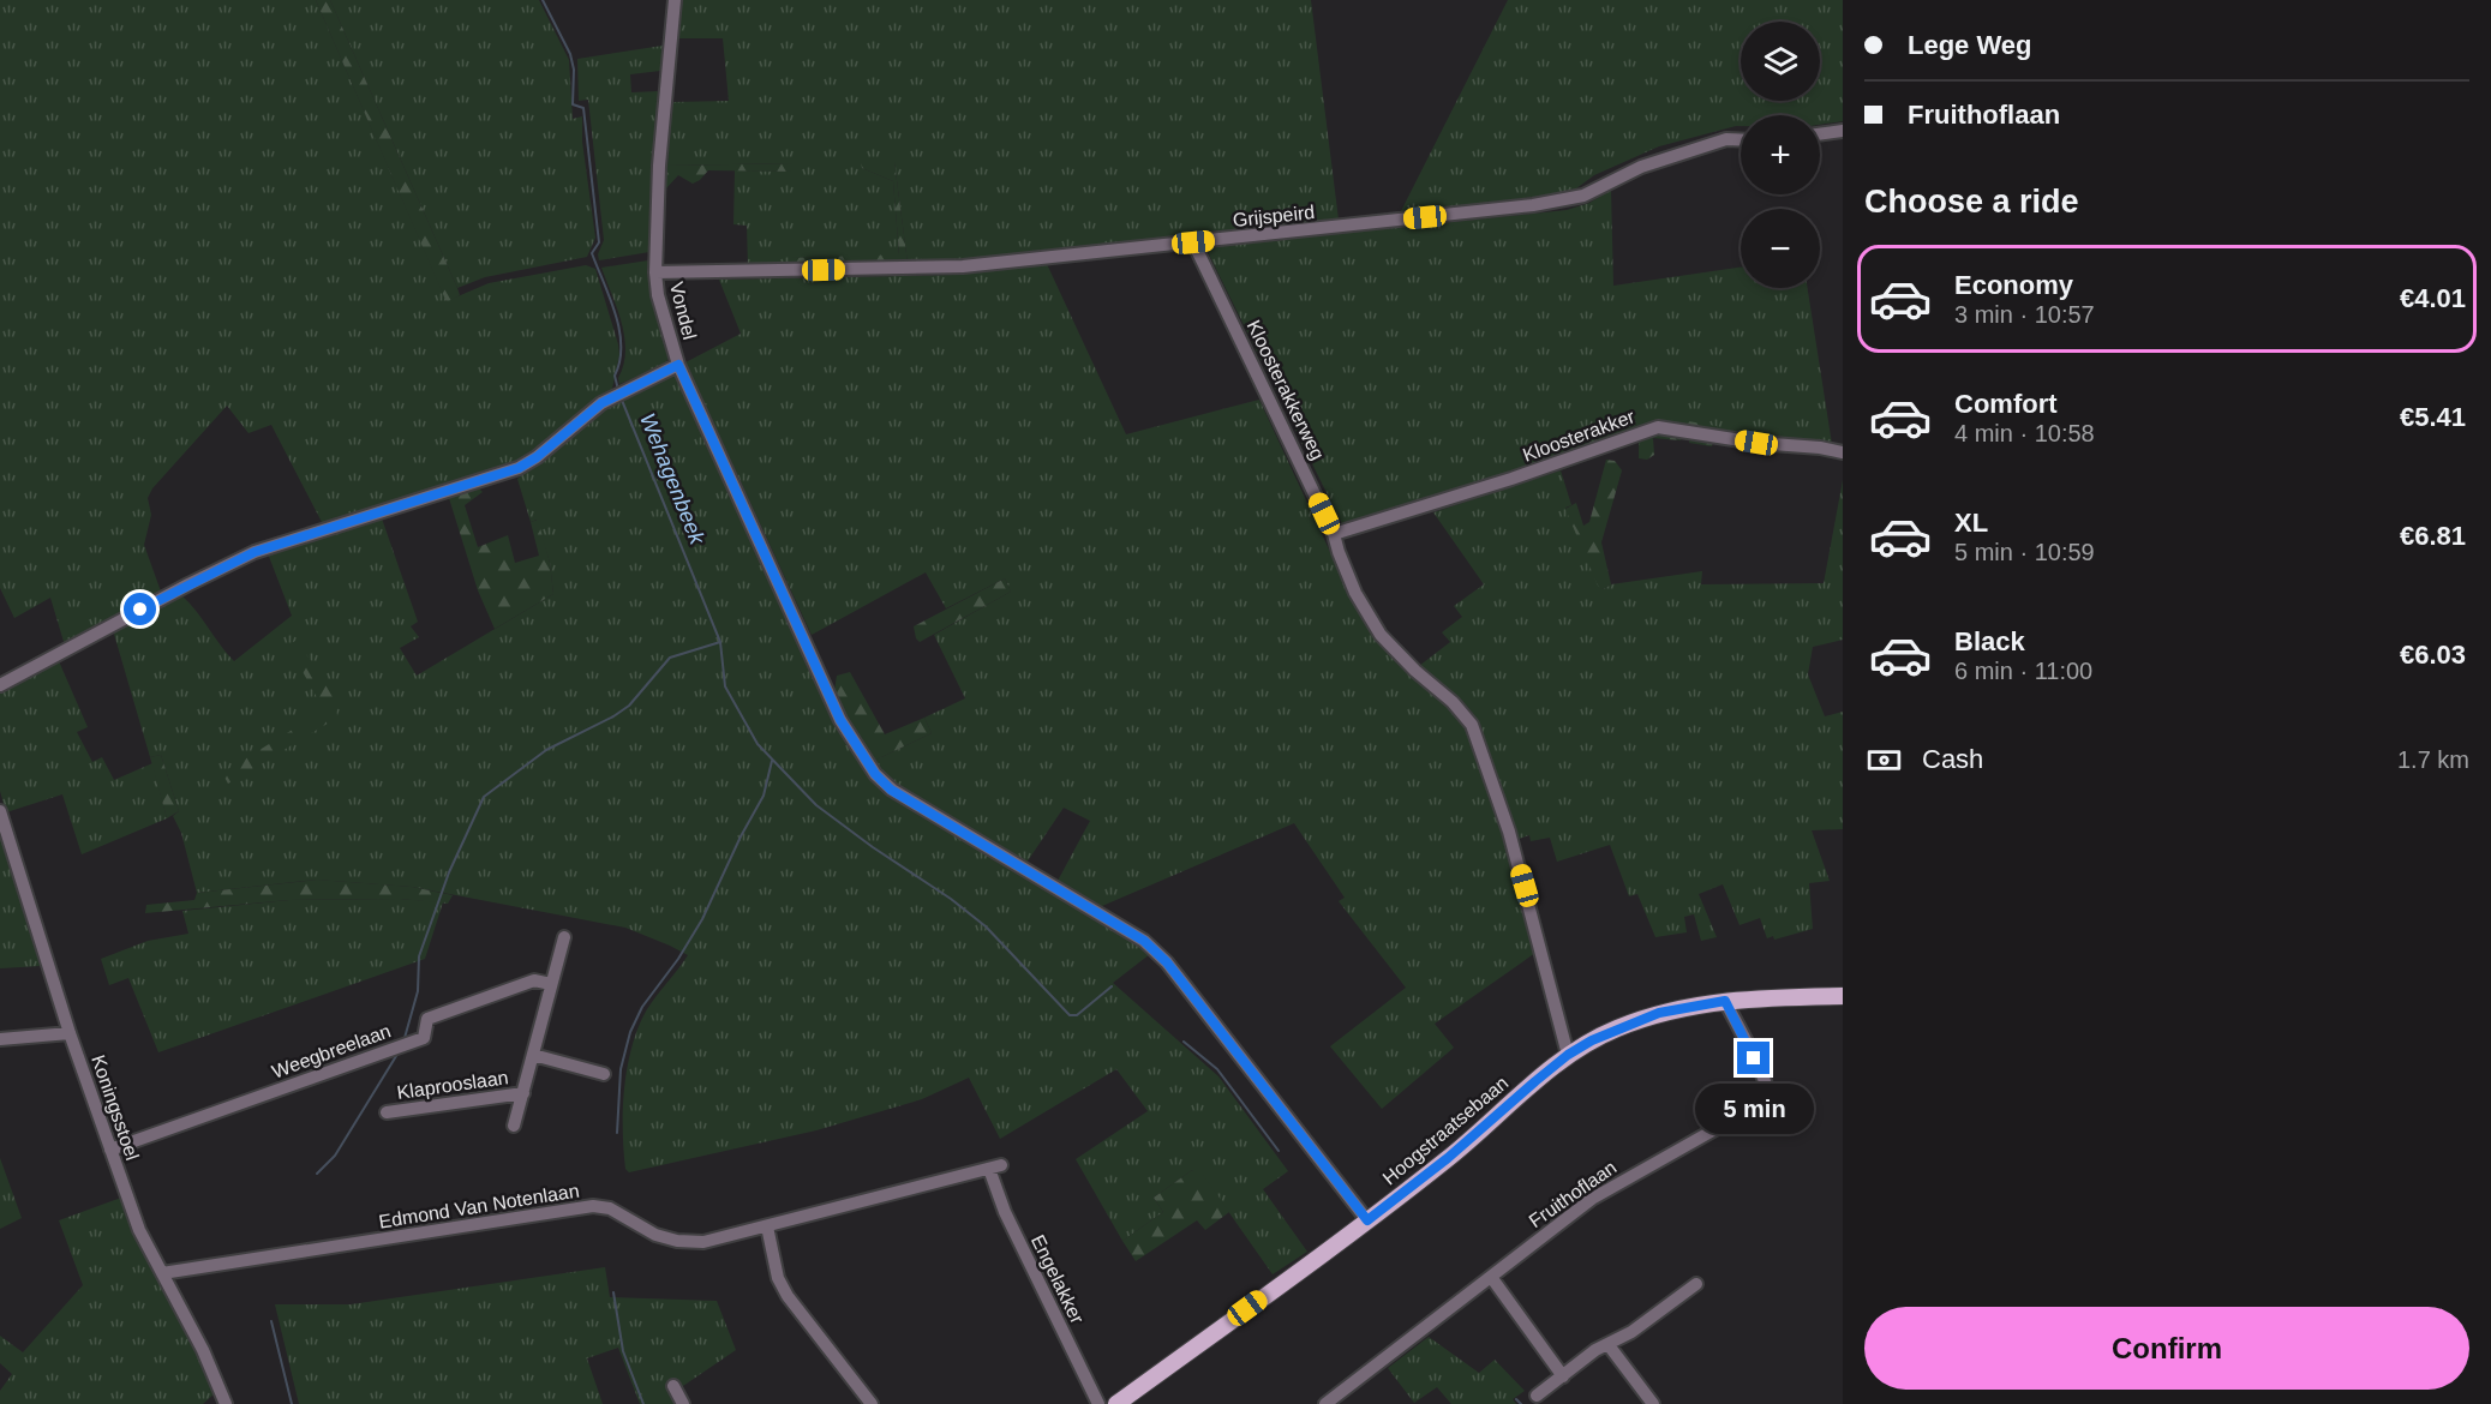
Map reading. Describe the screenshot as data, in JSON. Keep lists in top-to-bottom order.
{
  "streets": {
    "main road": ["Hoogstraatsebaan"],
    "street": [
      "Grijspeird",
      "Vondel",
      "Kloosterakkerweg",
      "Kloosterakker",
      "Weegbreelaan",
      "Klaprooslaan",
      "Koningsstoel",
      "Fruithoflaan",
      "Edmond Van Notenlaan",
      "Engelakker"
    ]
  },
  "crossings": [
    ["Grijspeird", "Vondel"],
    ["Grijspeird", "Kloosterakkerweg"],
    ["Vondel", "Hoogstraatsebaan"],
    ["Kloosterakkerweg", "Kloosterakker"],
    ["Kloosterakkerweg", "Hoogstraatsebaan"],
    ["Weegbreelaan", "Klaprooslaan"],
    ["Weegbreelaan", "Koningsstoel"],
    ["Koningsstoel", "Edmond Van Notenlaan"],
    ["Hoogstraatsebaan", "Fruithoflaan"],
    ["Edmond Van Notenlaan", "Engelakker"]
  ],
  "water": ["Wehagenbeek"],
  "page": {
    "banner": ["Lege Weg", "Fruithoflaan"],
    "map_buttons": ["+", "−"],
    "heading": "Choose a ride",
    "list": [
      {
        "name": "Economy",
        "note": "3 min · 10:57",
        "value": "€4.01"
      },
      {
        "name": "Comfort",
        "note": "4 min · 10:58",
        "value": "€5.41"
      },
      {
        "name": "XL",
        "note": "5 min · 10:59",
        "value": "€6.81"
      },
      {
        "name": "Black",
        "note": "6 min · 11:00",
        "value": "€6.03"
      }
    ],
    "pay": ["Cash", "1.7 km"],
    "bubble": "5 min",
    "buttons": "Confirm"
  }
}
